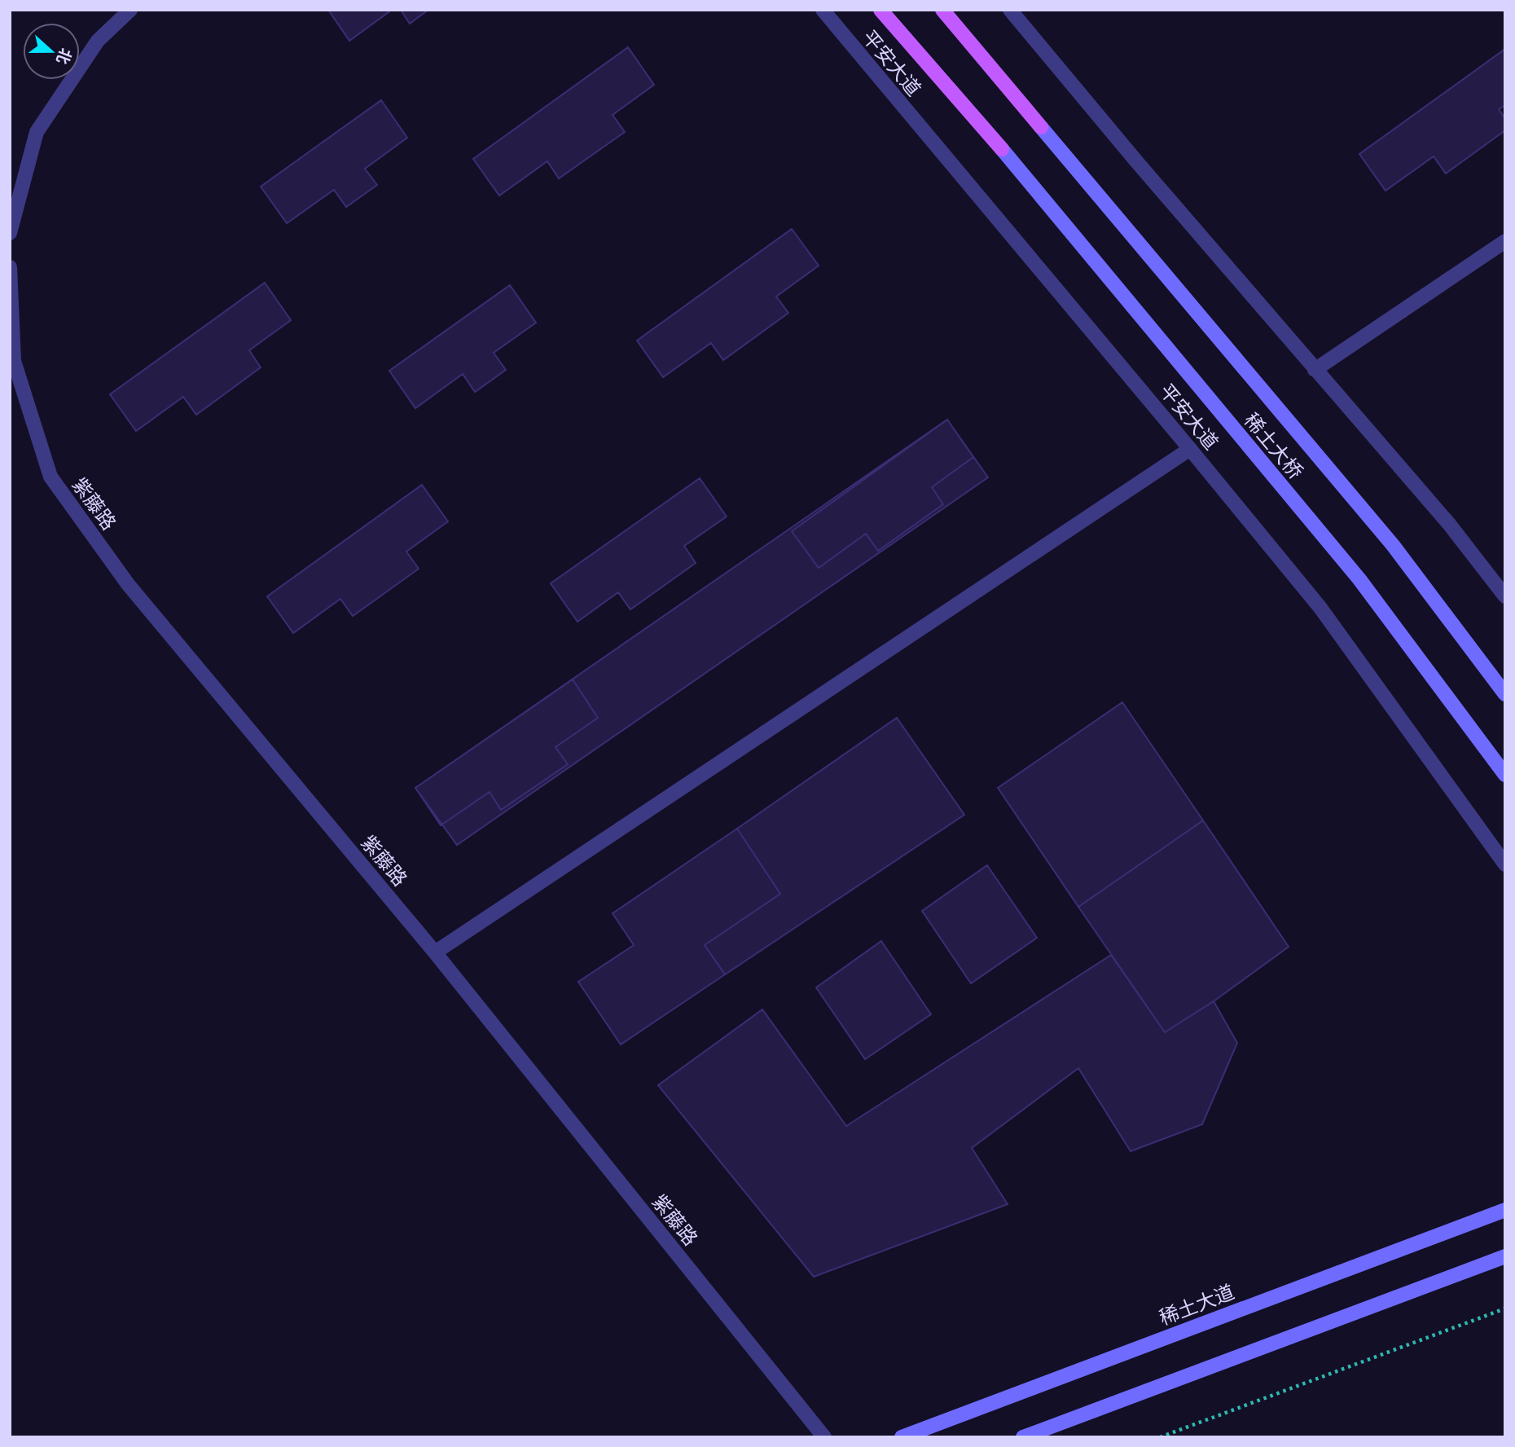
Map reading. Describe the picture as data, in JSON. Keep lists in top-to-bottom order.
{
  "streets": {
    "main road": ["平安大道", "稀土大桥", "稀土大道"],
    "street": ["紫藤路"]
  },
  "crossings": [
    ["平安大道", "稀土大桥"]
  ],
  "north": "right"
}
